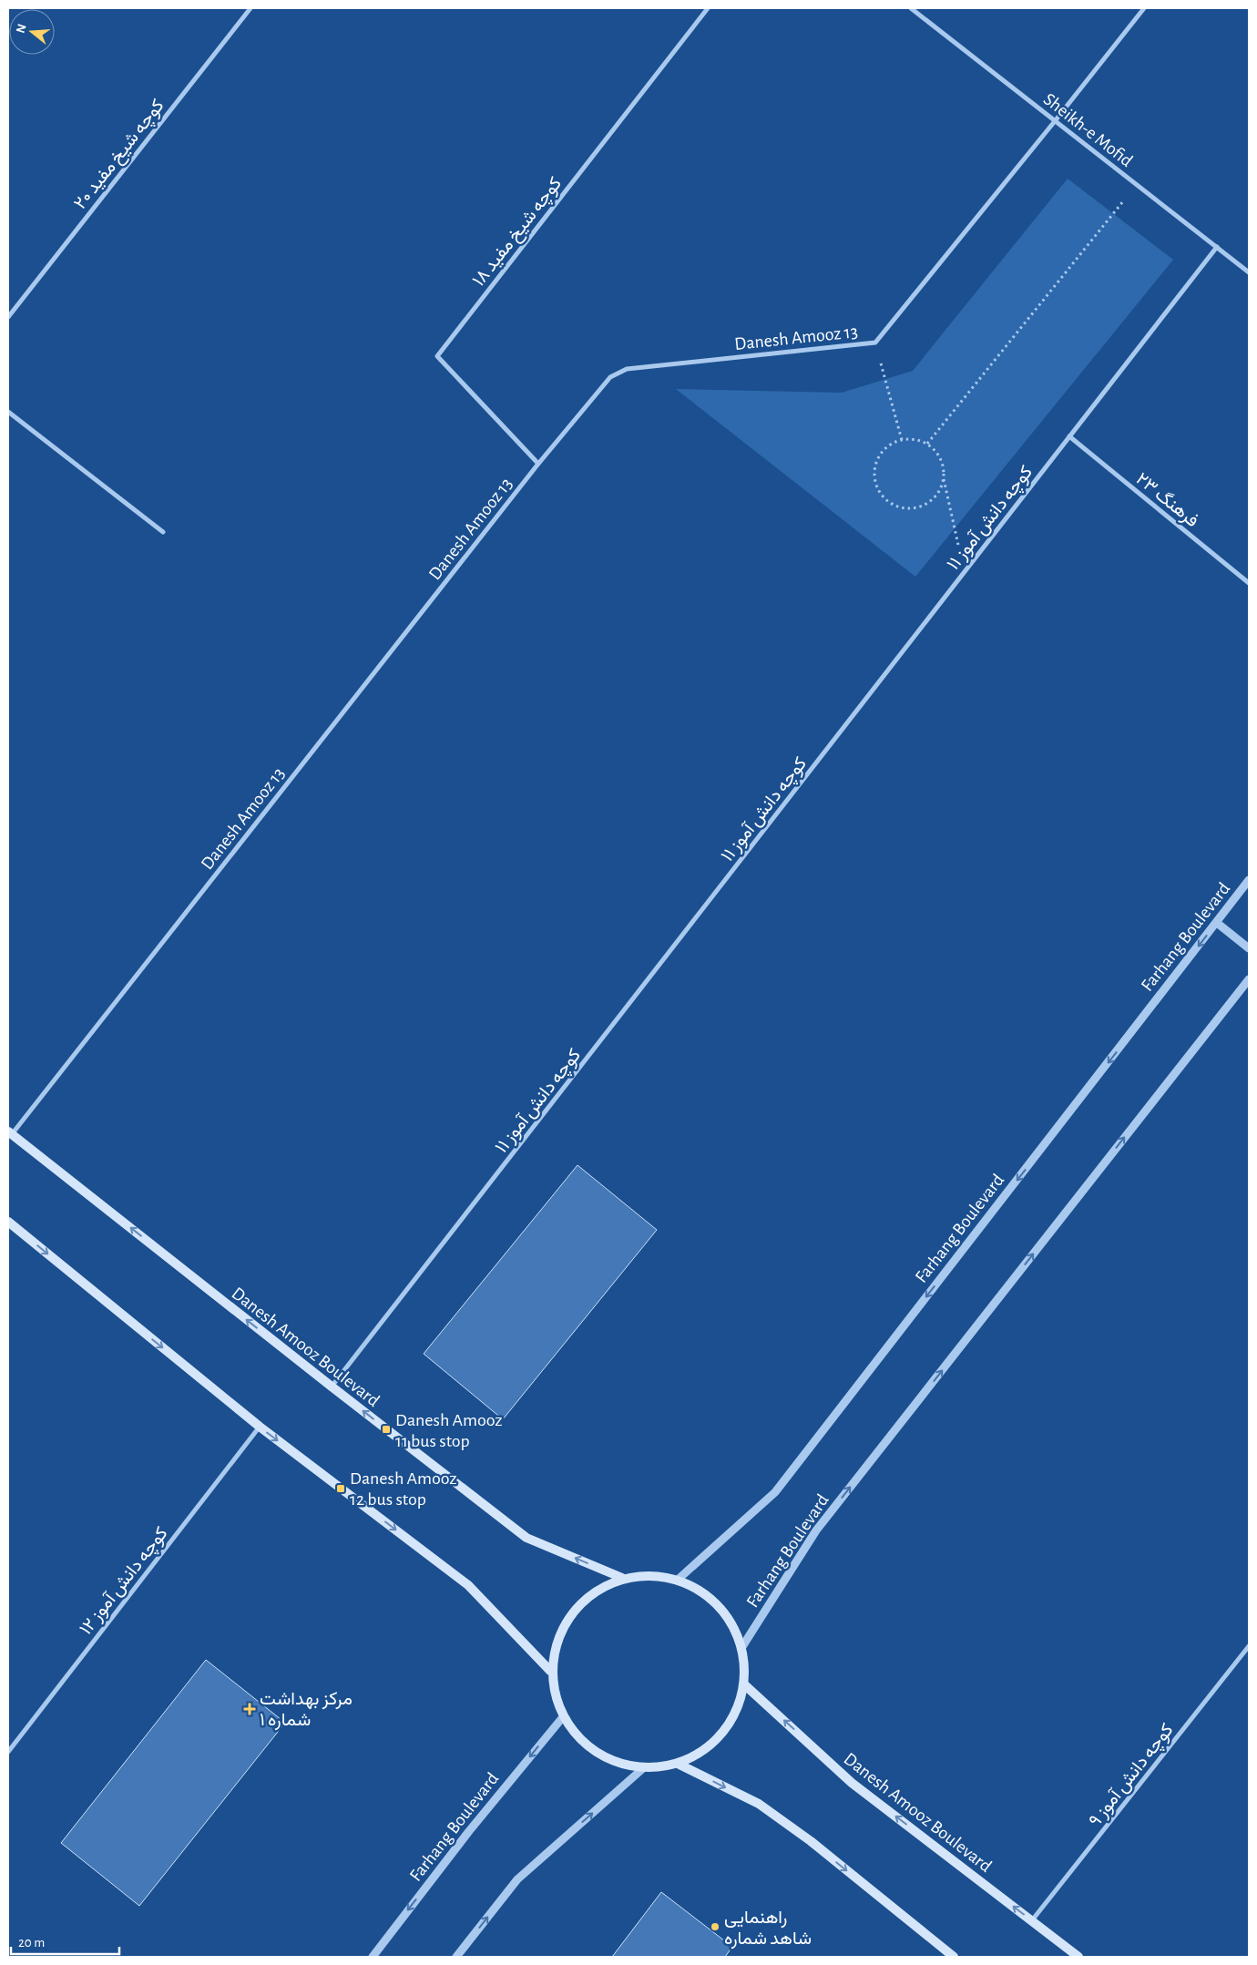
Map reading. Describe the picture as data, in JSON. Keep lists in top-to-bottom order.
{
  "streets": {
    "main road": ["Danesh Amooz Boulevard"],
    "street": [
      "Sheikh-e Mofid",
      "کوچه شیخ مفید ۲۰",
      "کوچه شیخ مفید ۱۸",
      "Danesh Amooz 13",
      "فرهنگ ۲۳",
      "کوچه دانش آموز ۱۱",
      "Farhang Boulevard",
      "کوچه دانش آموز ۱۲",
      "کوچه دانش آموز ۹"
    ]
  },
  "crossings": [
    ["Sheikh-e Mofid", "Danesh Amooz 13"],
    ["Sheikh-e Mofid", "کوچه دانش آموز ۱۱"],
    ["کوچه شیخ مفید ۱۸", "Danesh Amooz 13"],
    ["Danesh Amooz 13", "Danesh Amooz Boulevard"],
    ["فرهنگ ۲۳", "کوچه دانش آموز ۱۱"],
    ["کوچه دانش آموز ۱۱", "Danesh Amooz Boulevard"],
    ["Danesh Amooz Boulevard", "کوچه دانش آموز ۹"]
  ],
  "places": {
    "transit": ["Danesh Amooz 11 bus stop", "Danesh Amooz 12 bus stop"],
    "health": ["مرکز بهداشت شماره ۱"],
    "other": ["راهنمایی شاهد شماره"]
  },
  "scale_bar": "20 m",
  "north": "left"
}
